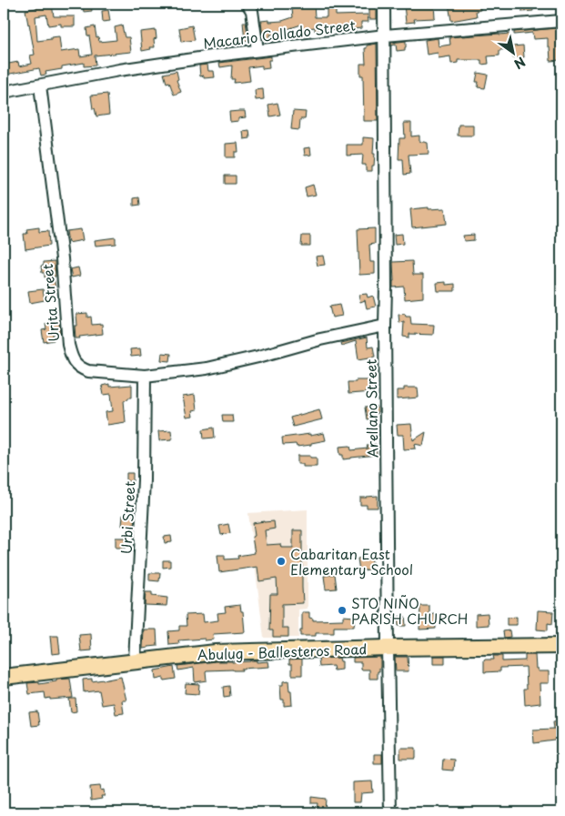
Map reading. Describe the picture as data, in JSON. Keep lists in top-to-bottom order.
{
  "streets": {
    "main road": ["Abulug - Ballesteros Road"],
    "street": [
      "Macario Collado Street",
      "Urita Street",
      "Arellano Street",
      "Urbi Street"
    ]
  },
  "crossings": [
    ["Macario Collado Street", "Urita Street"],
    ["Macario Collado Street", "Arellano Street"],
    ["Urita Street", "Arellano Street"],
    ["Urita Street", "Urbi Street"],
    ["Arellano Street", "Abulug - Ballesteros Road"],
    ["Urbi Street", "Abulug - Ballesteros Road"]
  ],
  "places": ["Cabaritan East Elementary School", "STO NIÑO PARISH CHURCH"],
  "north": "bottom right"
}
